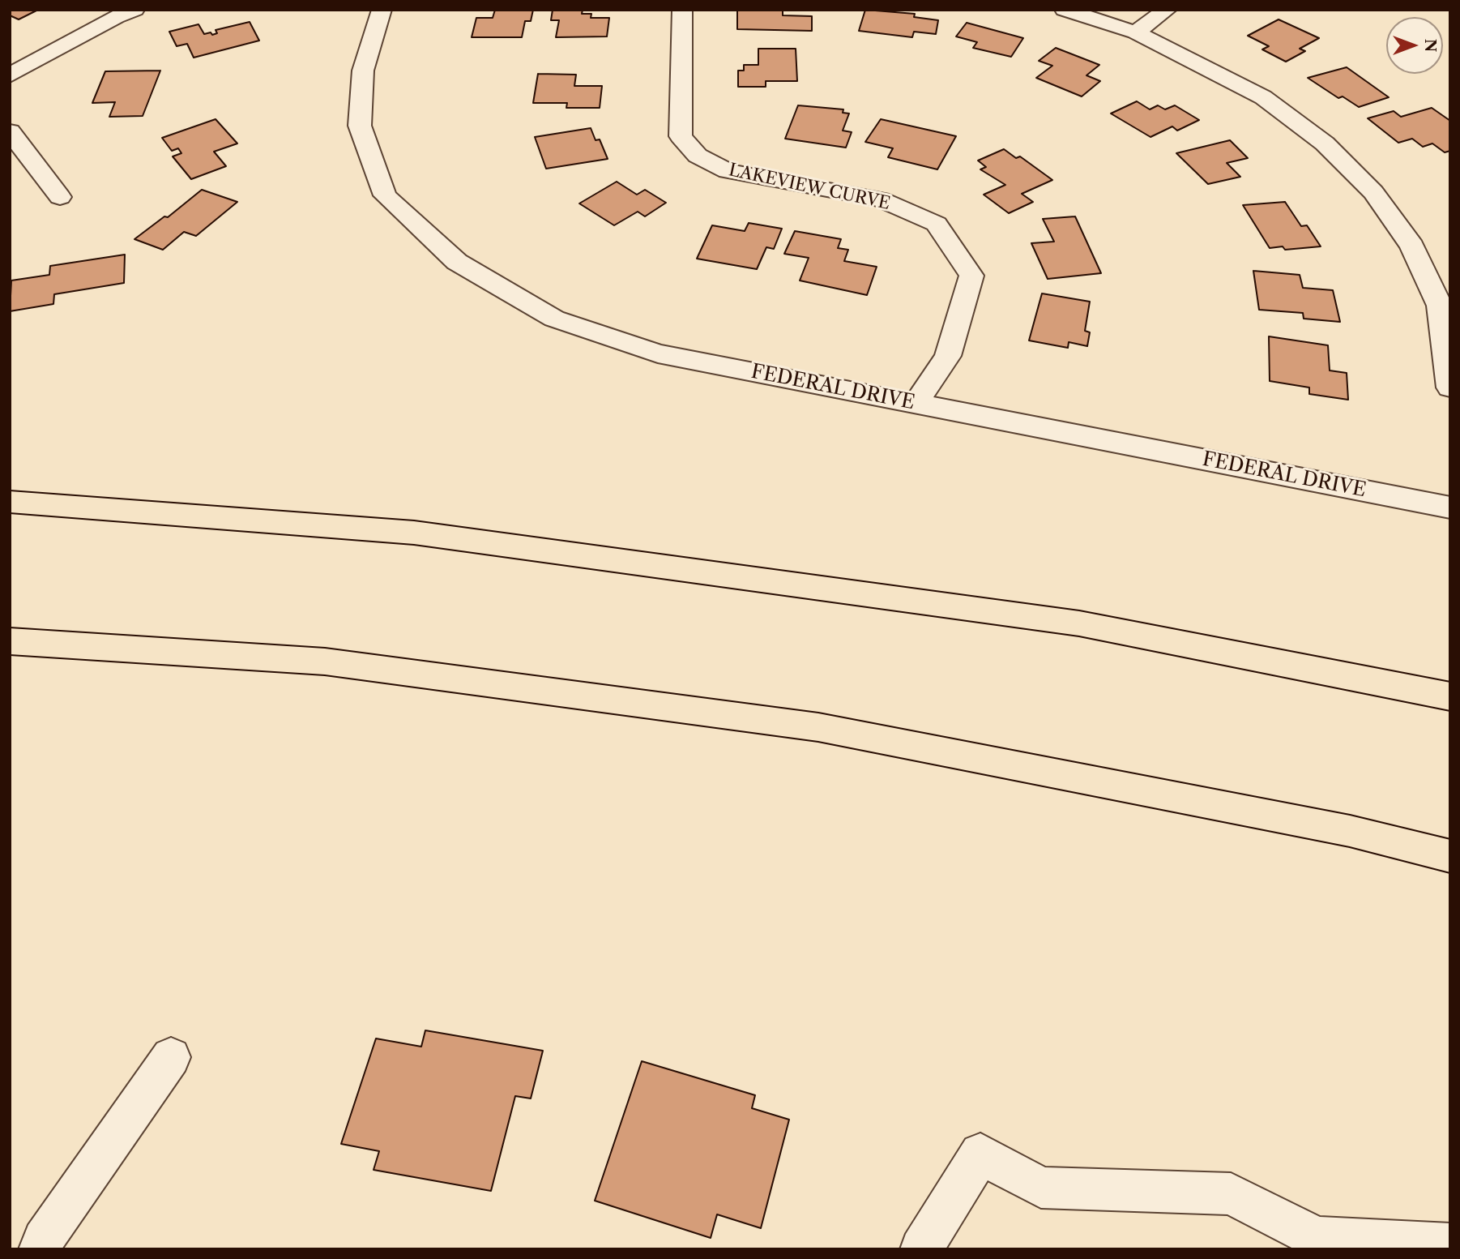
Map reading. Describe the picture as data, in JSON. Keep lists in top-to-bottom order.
{
  "streets": {
    "street": ["LAKEVIEW CURVE", "FEDERAL DRIVE"]
  },
  "crossings": [
    ["LAKEVIEW CURVE", "FEDERAL DRIVE"]
  ],
  "north": "right"
}
